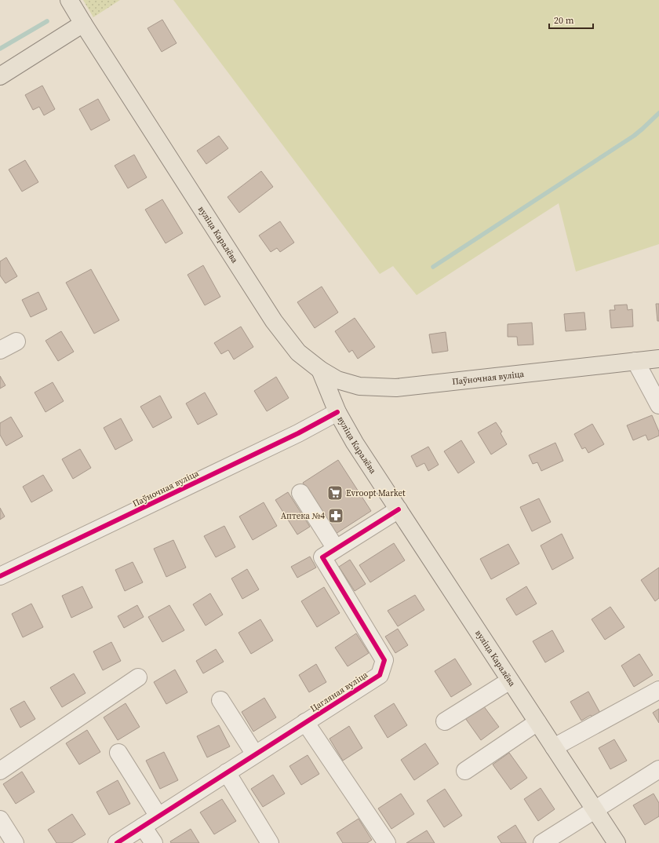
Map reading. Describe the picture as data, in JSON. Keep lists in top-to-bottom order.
{
  "streets": {
    "main road": ["вуліца Каралёва", "Паўночная вуліца"],
    "street": ["Цагляная вуліца"]
  },
  "crossings": [
    ["вуліца Каралёва", "Паўночная вуліца"],
    ["вуліца Каралёва", "Цагляная вуліца"]
  ],
  "places": {
    "supermarket": ["Evroopt Market"],
    "pharmacy": ["Аптека №4"]
  },
  "scale_bar": "20 m"
}
